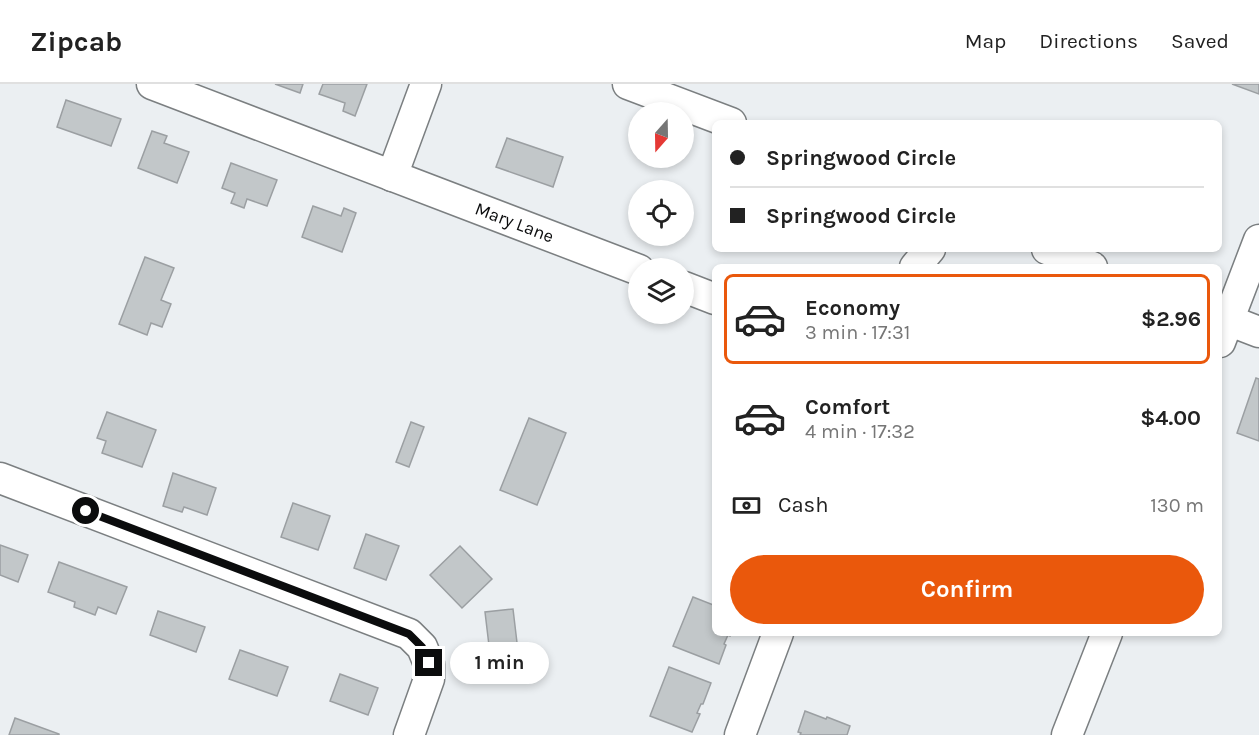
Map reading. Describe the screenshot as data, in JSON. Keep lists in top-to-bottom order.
{
  "streets": {
    "street": ["Mary Lane"]
  },
  "north": "bottom",
  "page": {
    "header": "Zipcab",
    "nav": ["Map", "Directions", "Saved"],
    "banner": ["Springwood Circle", "Springwood Circle"],
    "list": [
      {
        "name": "Economy",
        "note": "3 min · 17:31",
        "value": "$2.96"
      },
      {
        "name": "Comfort",
        "note": "4 min · 17:32",
        "value": "$4.00"
      }
    ],
    "pay": ["Cash", "130 m"],
    "buttons": "Confirm",
    "bubble": "1 min"
  }
}
